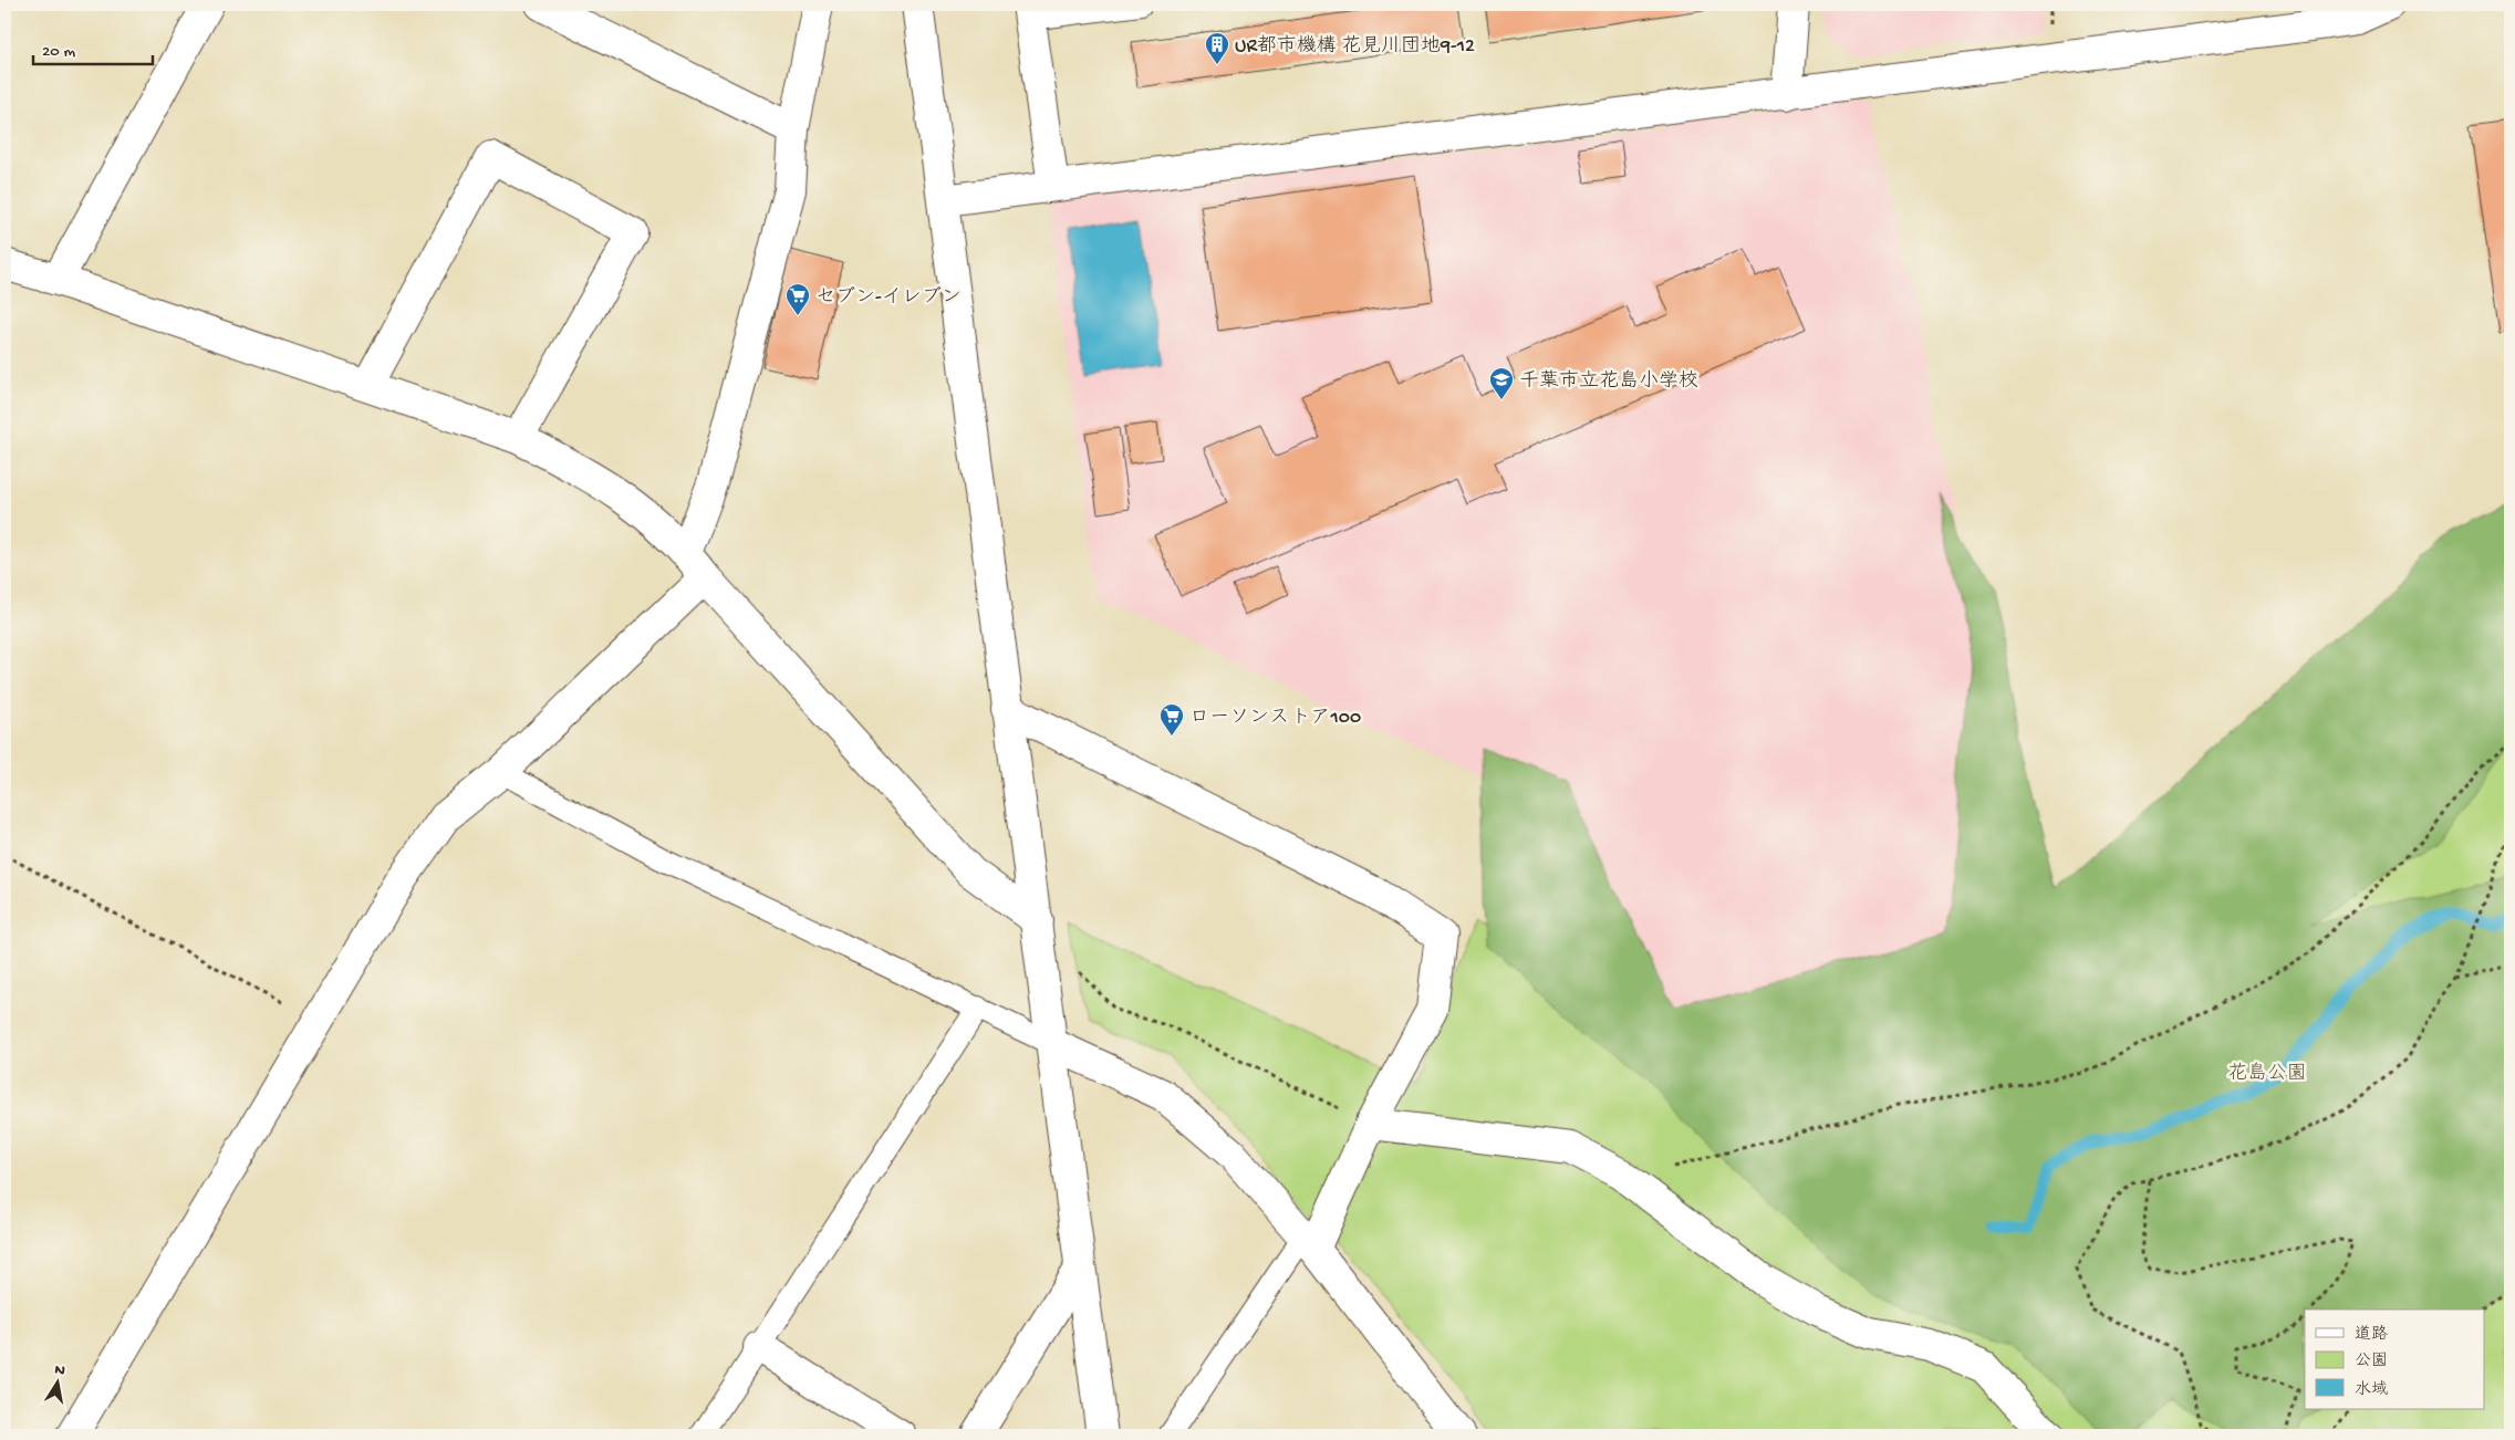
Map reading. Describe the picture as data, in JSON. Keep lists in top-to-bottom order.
{
  "parks": ["花島公園"],
  "places": {
    "building": ["UR都市機構 花見川団地9-12"],
    "supermarket": ["セブン-イレブン", "ローソンストア100"],
    "school or university": ["千葉市立花島小学校"]
  },
  "legend": ["道路", "公園", "水域"],
  "scale_bar": "20 m",
  "north": "top"
}
